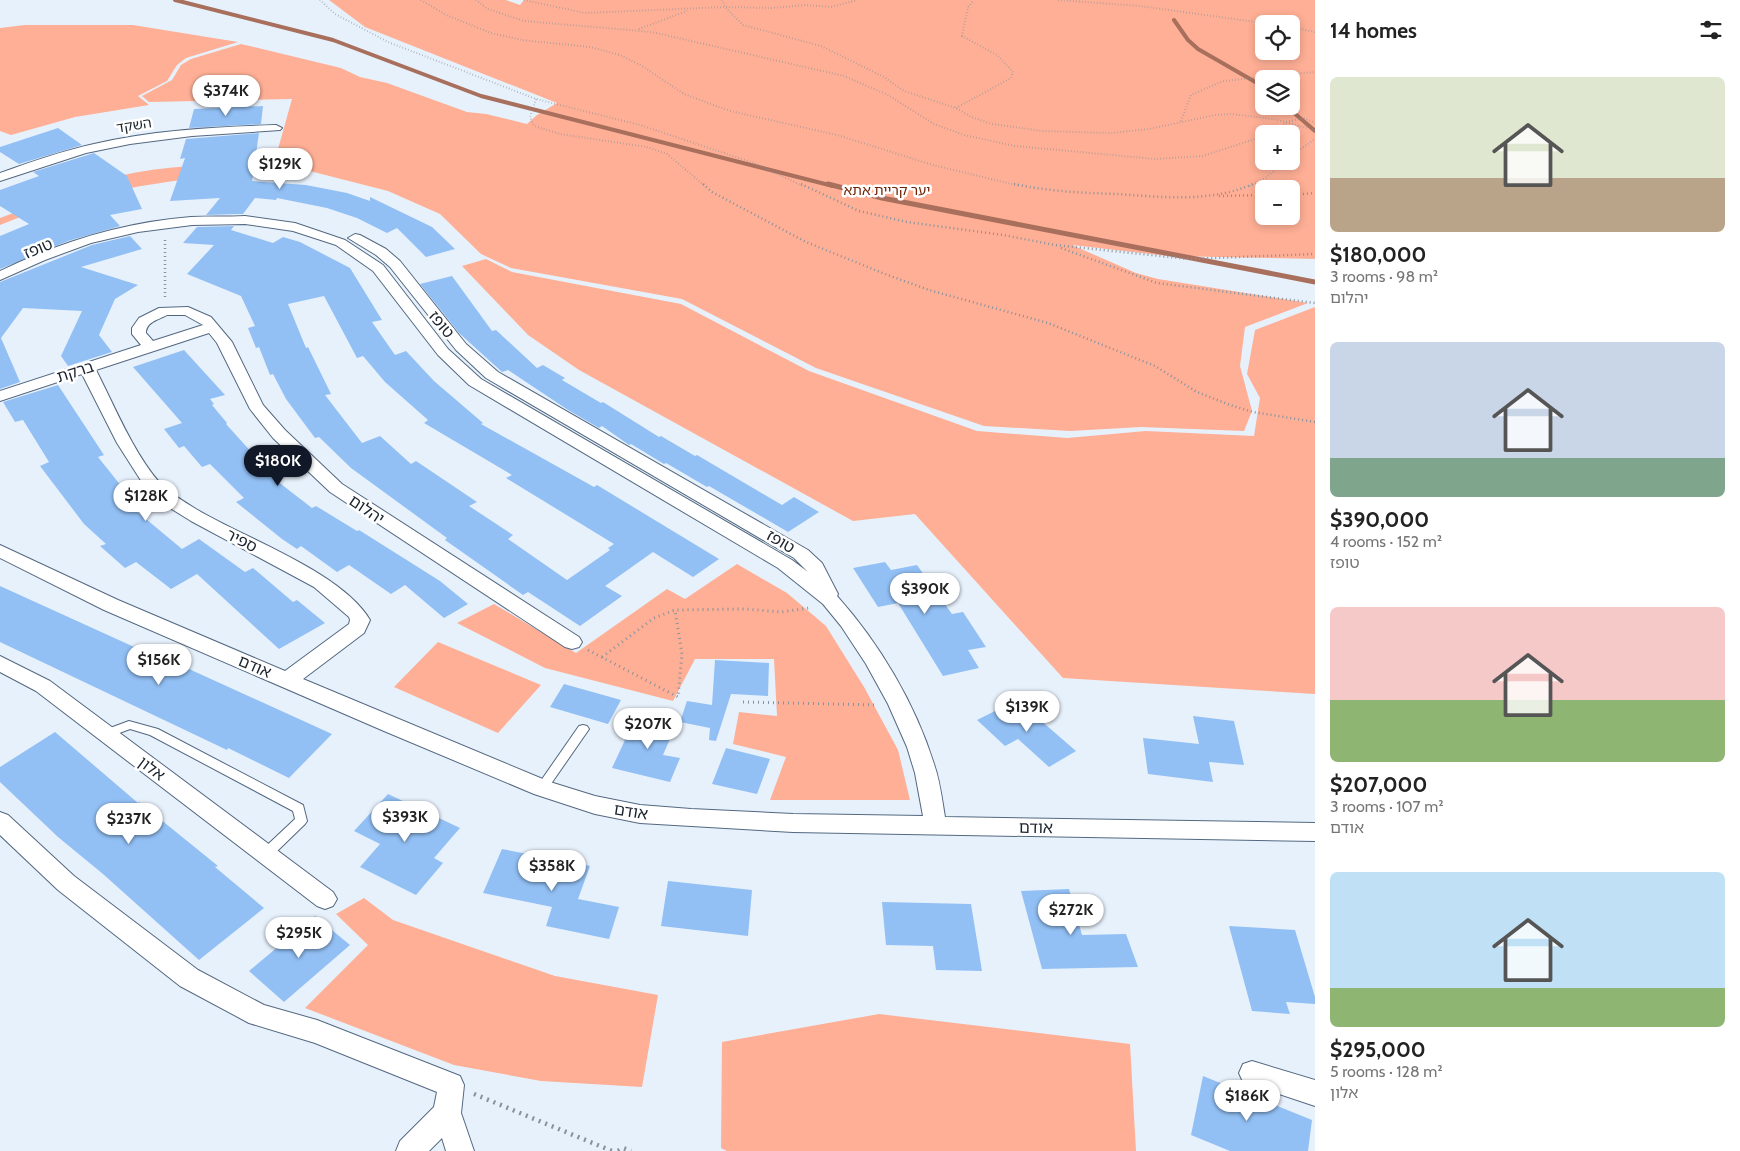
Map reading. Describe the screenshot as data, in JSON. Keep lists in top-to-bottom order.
{
  "streets": {
    "street": [
      "השקד",
      "טופז",
      "ברקת",
      "יהלום",
      "ספיר",
      "אודם",
      "אלון"
    ]
  },
  "crossings": [
    ["טופז", "אודם"],
    ["ברקת", "יהלום"],
    ["ברקת", "ספיר"],
    ["ספיר", "אודם"]
  ],
  "parks": ["יער קריית אתא"],
  "page": {
    "heading": "14 homes",
    "map_buttons": ["+", "−"],
    "list": [
      {
        "name": "$180,000",
        "note": "3 rooms · 98 m² · יהלום"
      },
      {
        "name": "$390,000",
        "note": "4 rooms · 152 m² · טופז"
      },
      {
        "name": "$207,000",
        "note": "3 rooms · 107 m² · אודם"
      },
      {
        "name": "$295,000",
        "note": "5 rooms · 128 m² · אלון"
      }
    ],
    "price": [
      "$374K",
      "$129K",
      "$180K",
      "$128K",
      "$390K",
      "$156K",
      "$139K",
      "$207K",
      "$393K",
      "$237K",
      "$358K",
      "$272K",
      "$295K",
      "$186K"
    ]
  }
}
